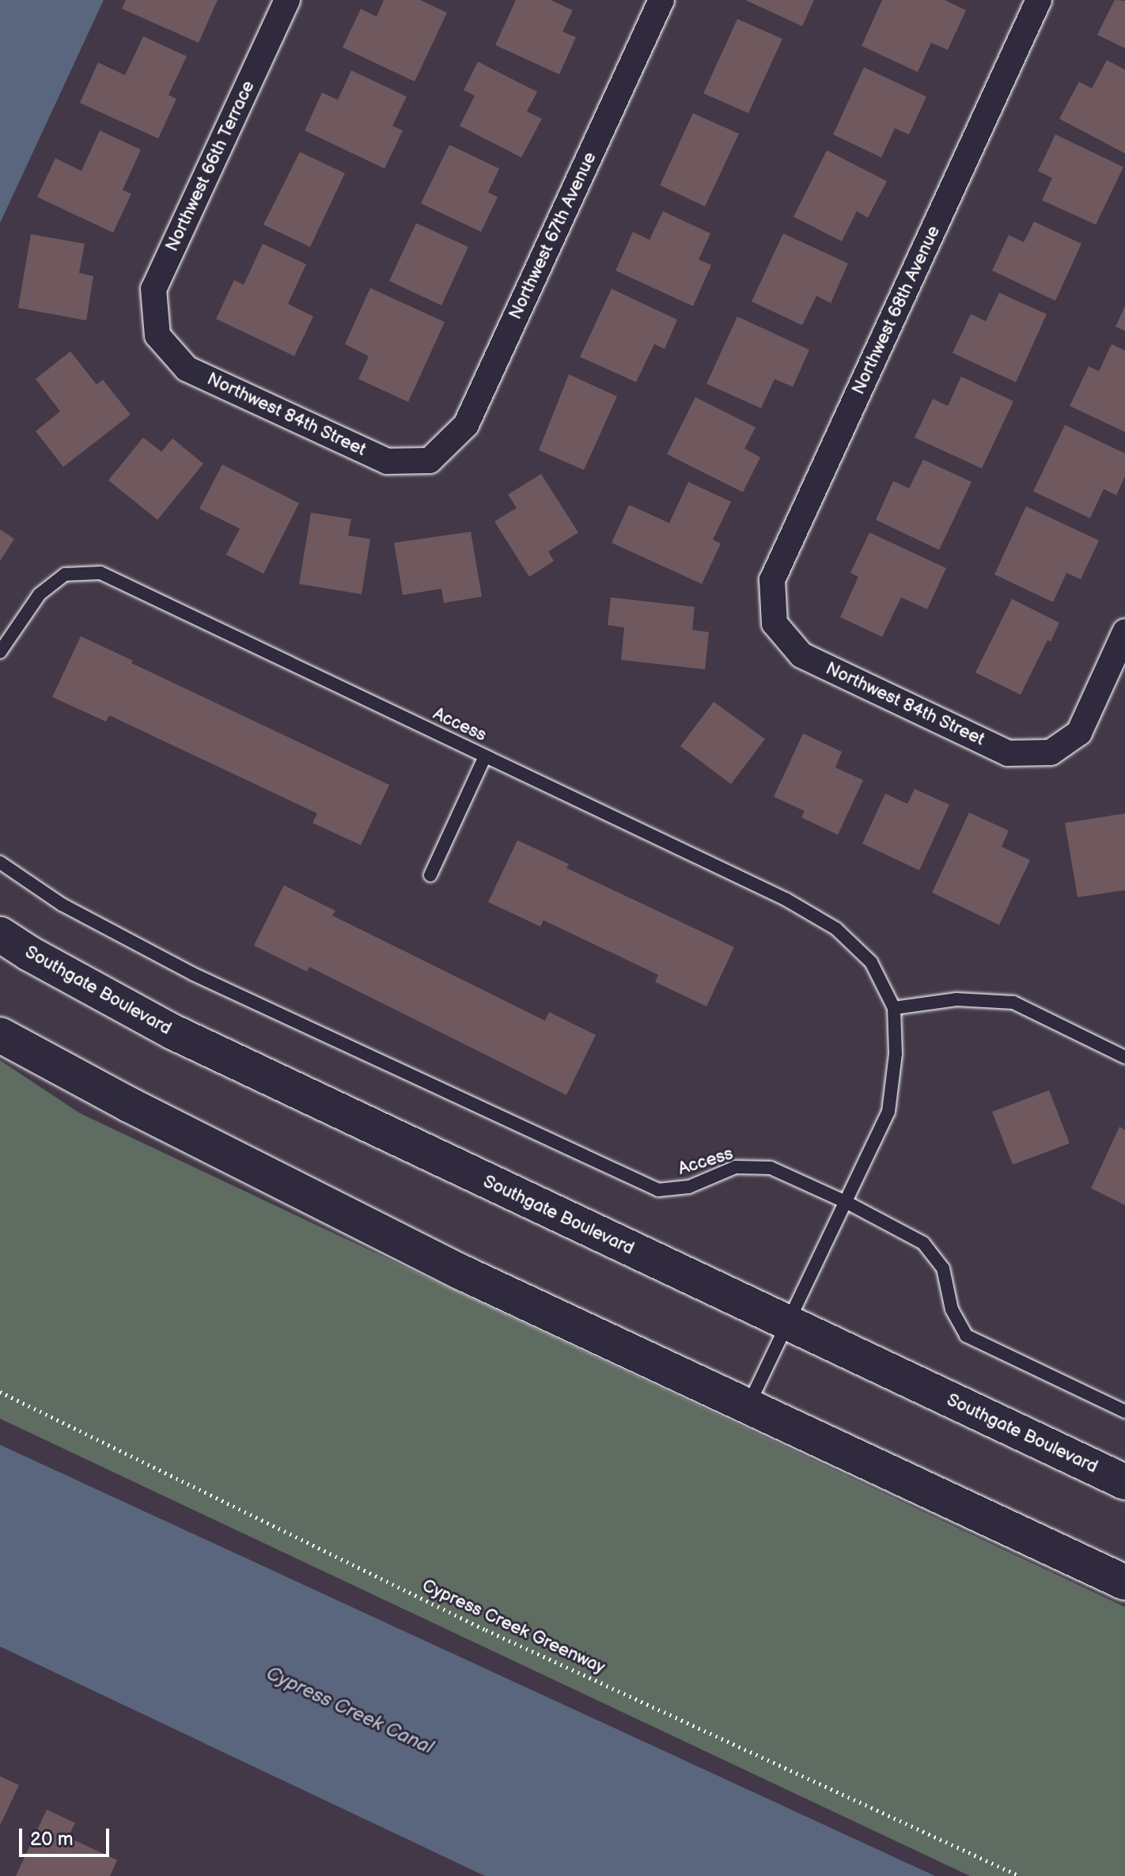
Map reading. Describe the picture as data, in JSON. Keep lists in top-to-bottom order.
{
  "streets": {
    "main road": ["Southgate Boulevard"],
    "street": [
      "Northwest 66th Terrace",
      "Northwest 67th Avenue",
      "Northwest 68th Avenue",
      "Northwest 84th Street"
    ],
    "lane": ["Access"],
    "path": ["Cypress Creek Greenway"]
  },
  "crossings": [
    ["Northwest 66th Terrace", "Northwest 84th Street"],
    ["Northwest 67th Avenue", "Northwest 84th Street"],
    ["Northwest 68th Avenue", "Northwest 84th Street"],
    ["Access", "Southgate Boulevard"]
  ],
  "water": ["Cypress Creek Canal"],
  "scale_bar": "20 m"
}
